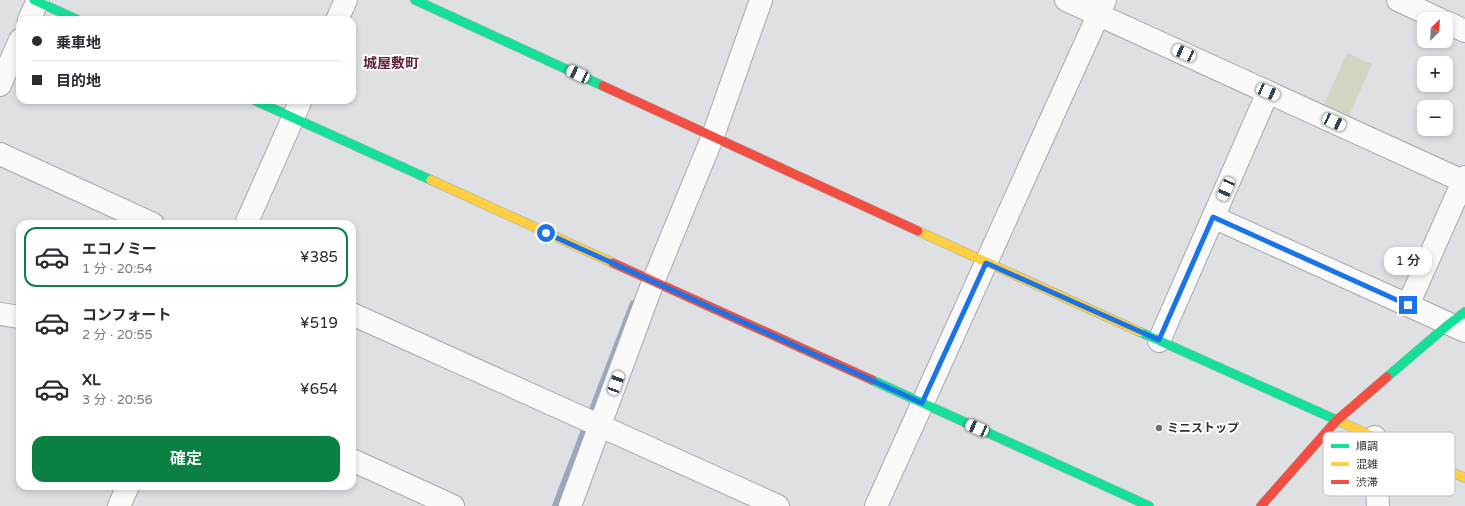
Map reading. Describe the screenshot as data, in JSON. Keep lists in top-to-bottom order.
{
  "districts": ["城屋敷町"],
  "places": ["ミニストップ"],
  "legend": ["順調", "混雑", "渋滞"],
  "north": "top right",
  "page": {
    "map_buttons": ["+", "−"],
    "banner": ["乗車地", "目的地"],
    "list": [
      {
        "name": "エコノミー",
        "note": "1 分 · 20:54",
        "value": "¥385"
      },
      {
        "name": "コンフォート",
        "note": "2 分 · 20:55",
        "value": "¥519"
      },
      {
        "name": "XL",
        "note": "3 分 · 20:56",
        "value": "¥654"
      }
    ],
    "bubble": "1 分",
    "buttons": "確定"
  }
}
